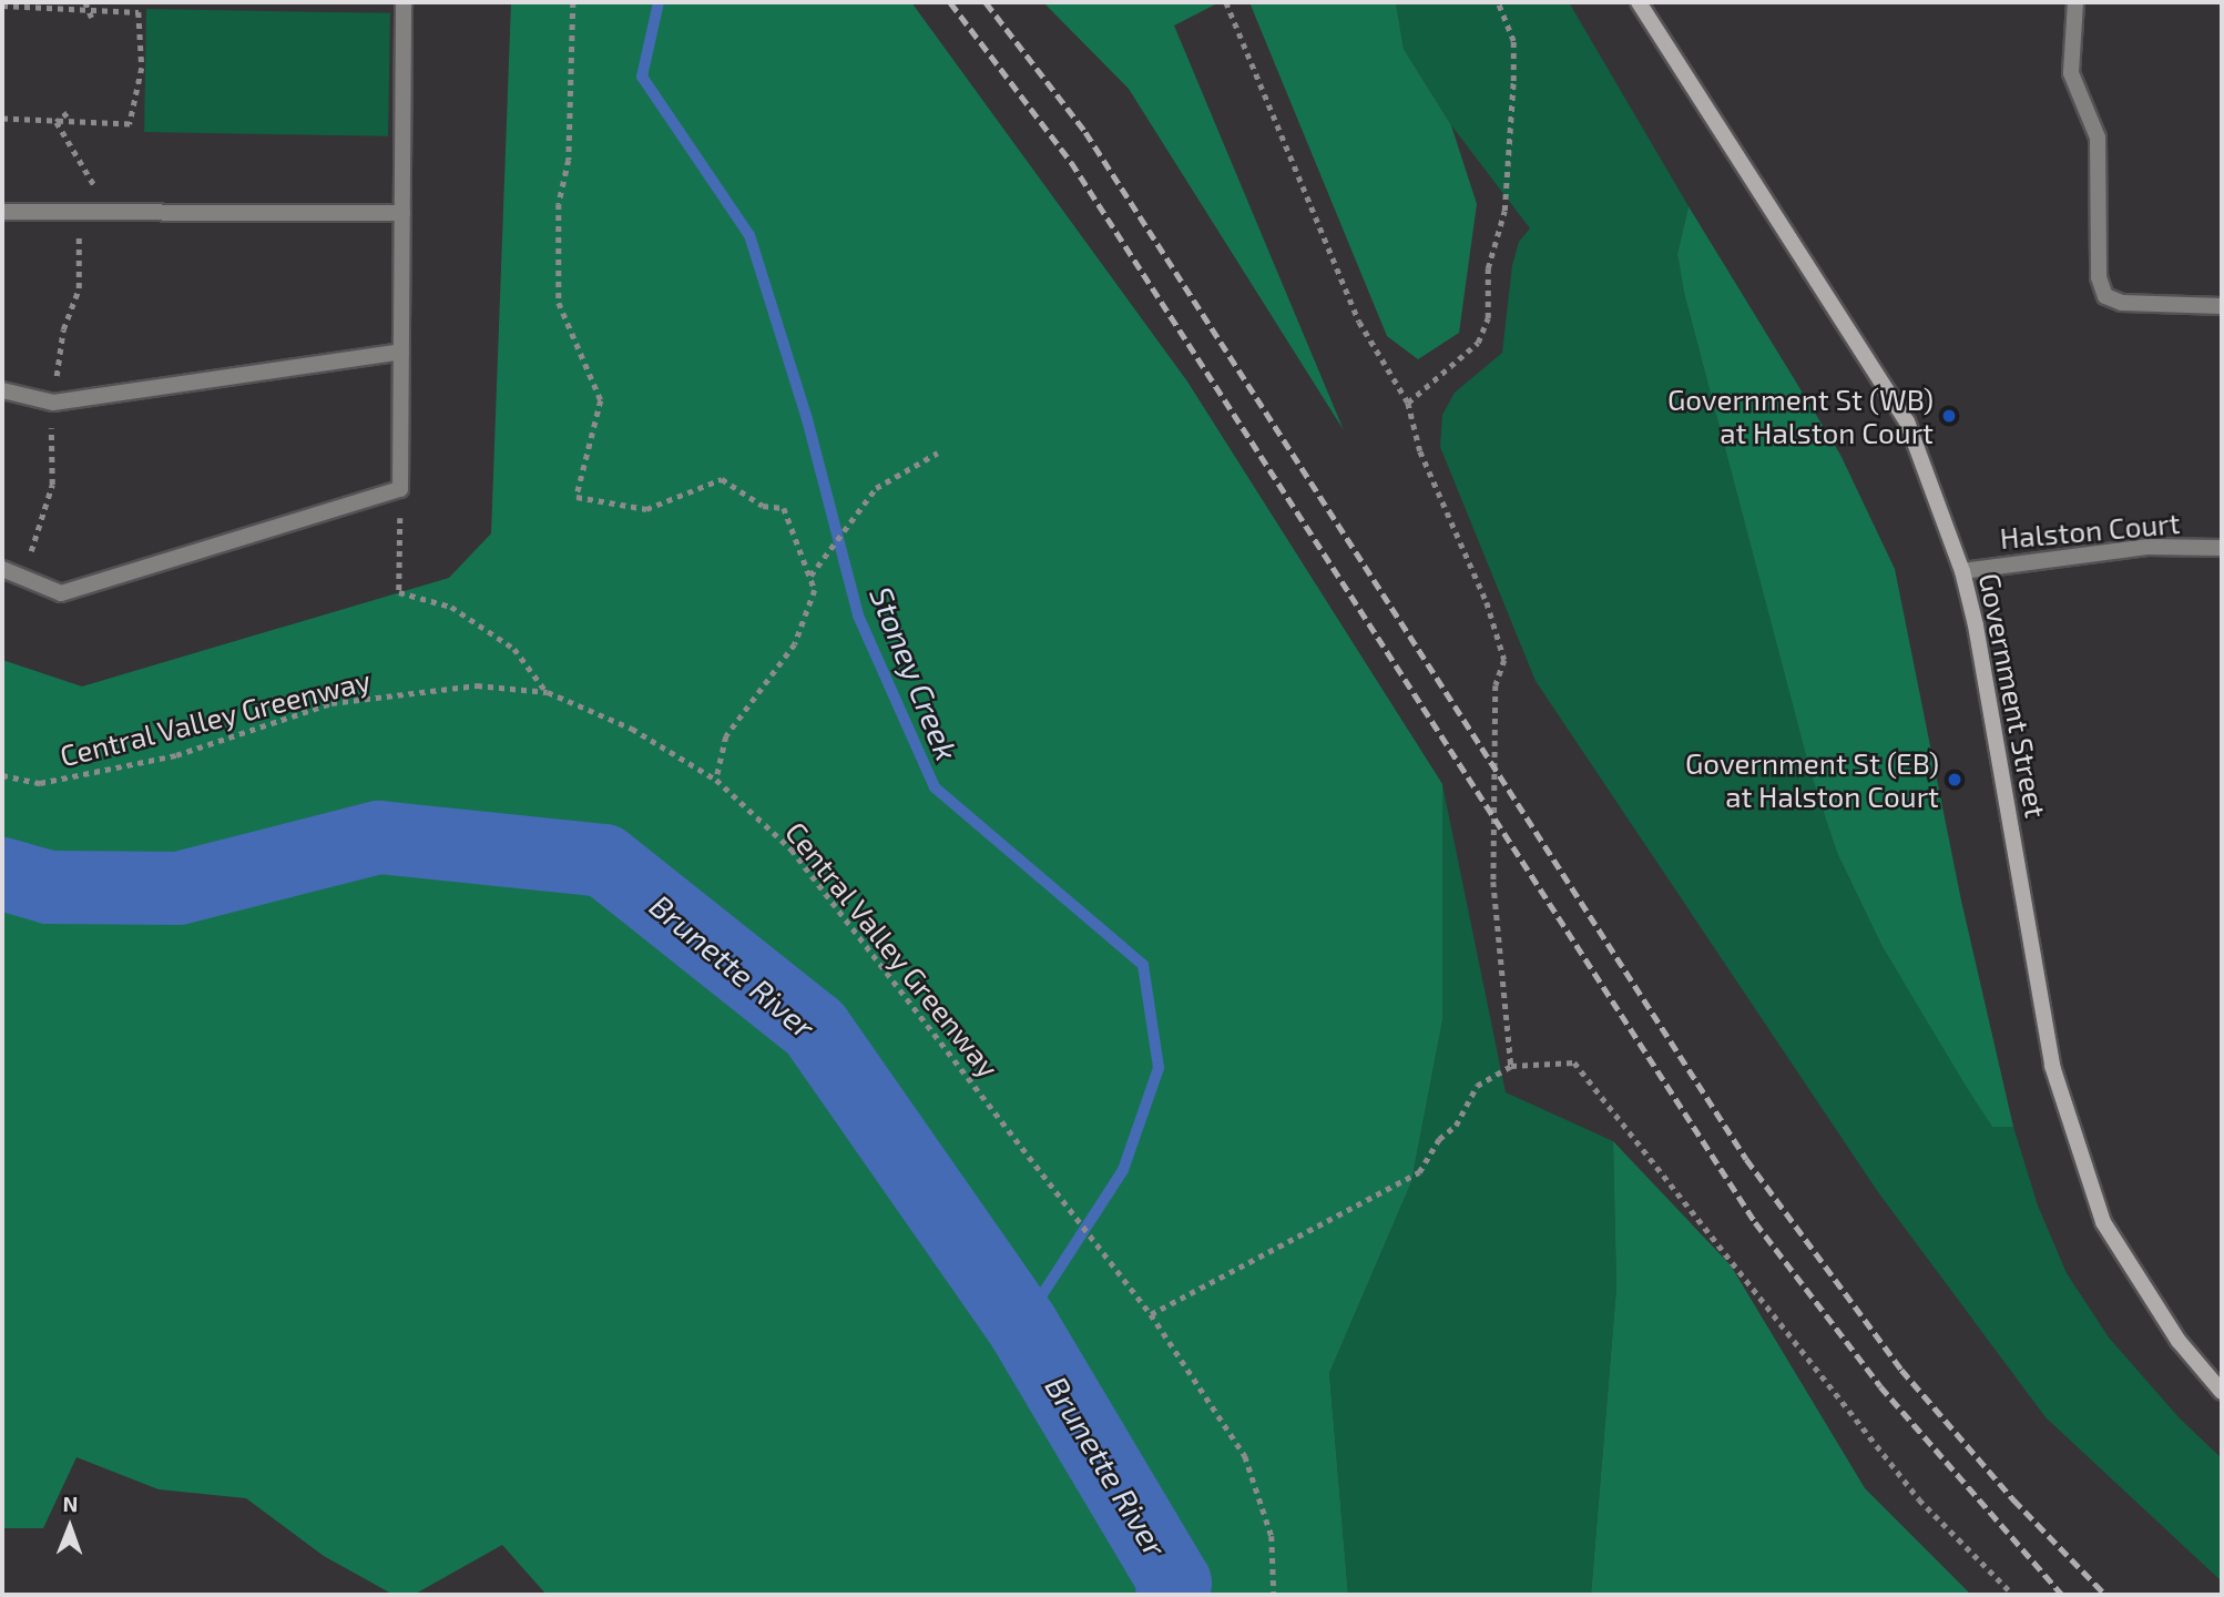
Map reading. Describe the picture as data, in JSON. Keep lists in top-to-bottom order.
{
  "streets": {
    "street": ["Halston Court", "Government Street"],
    "path": ["Central Valley Greenway"]
  },
  "crossings": [
    ["Halston Court", "Government Street"]
  ],
  "water": ["Stoney Creek", "Brunette River"],
  "places": ["Government St (WB) at Halston Court", "Government St (EB) at Halston Court"],
  "north": "top"
}
